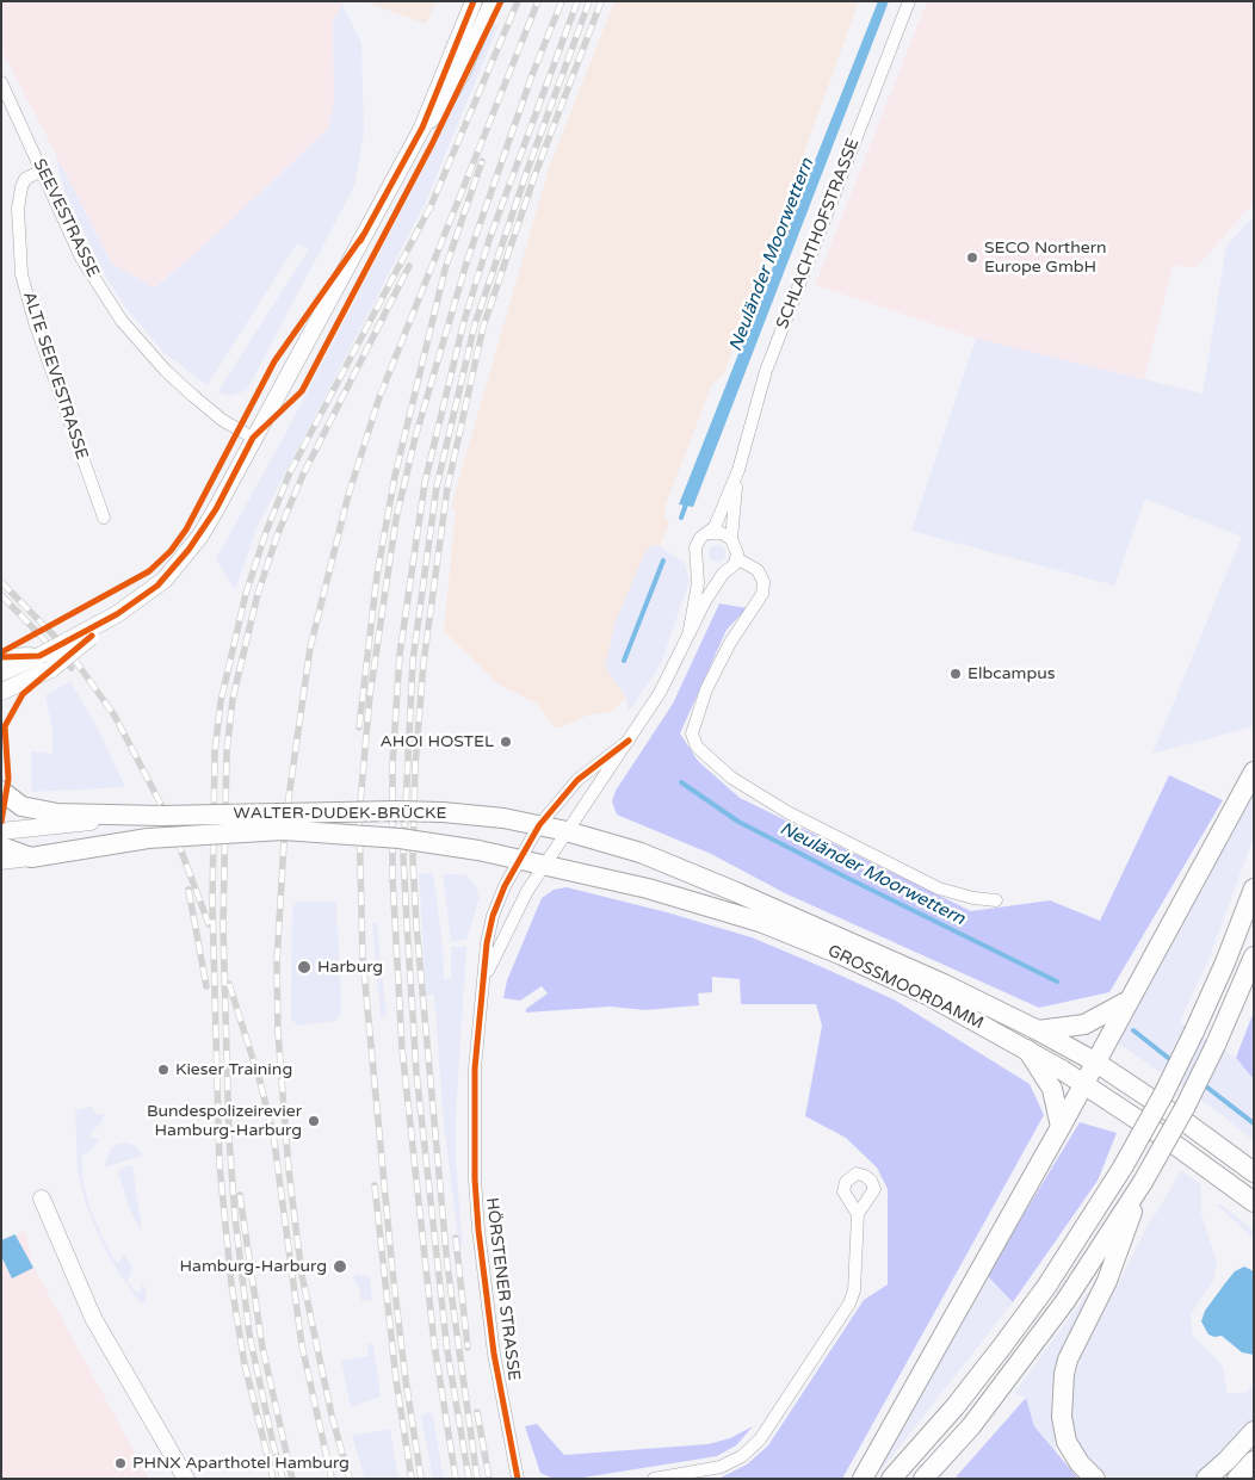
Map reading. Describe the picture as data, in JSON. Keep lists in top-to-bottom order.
{
  "streets": {
    "main road": ["WALTER-DUDEK-BRÜCKE", "GROSSMOORDAMM"],
    "street": [
      "SEEVESTRASSE",
      "SCHLACHTHOFSTRASSE",
      "ALTE SEEVESTRASSE",
      "HÖRSTENER STRASSE"
    ]
  },
  "crossings": [
    ["SEEVESTRASSE", "ALTE SEEVESTRASSE"],
    ["SCHLACHTHOFSTRASSE", "WALTER-DUDEK-BRÜCKE"],
    ["SCHLACHTHOFSTRASSE", "GROSSMOORDAMM"],
    ["SCHLACHTHOFSTRASSE", "HÖRSTENER STRASSE"],
    ["WALTER-DUDEK-BRÜCKE", "GROSSMOORDAMM"],
    ["WALTER-DUDEK-BRÜCKE", "HÖRSTENER STRASSE"],
    ["GROSSMOORDAMM", "HÖRSTENER STRASSE"]
  ],
  "water": ["Neuländer Moorwettern"],
  "places": [
    "SECO Northern Europe GmbH",
    "Elbcampus",
    "AHOI HOSTEL",
    "Harburg",
    "Kieser Training",
    "Bundespolizeirevier Hamburg-Harburg",
    "Hamburg-Harburg",
    "PHNX Aparthotel Hamburg"
  ]
}
